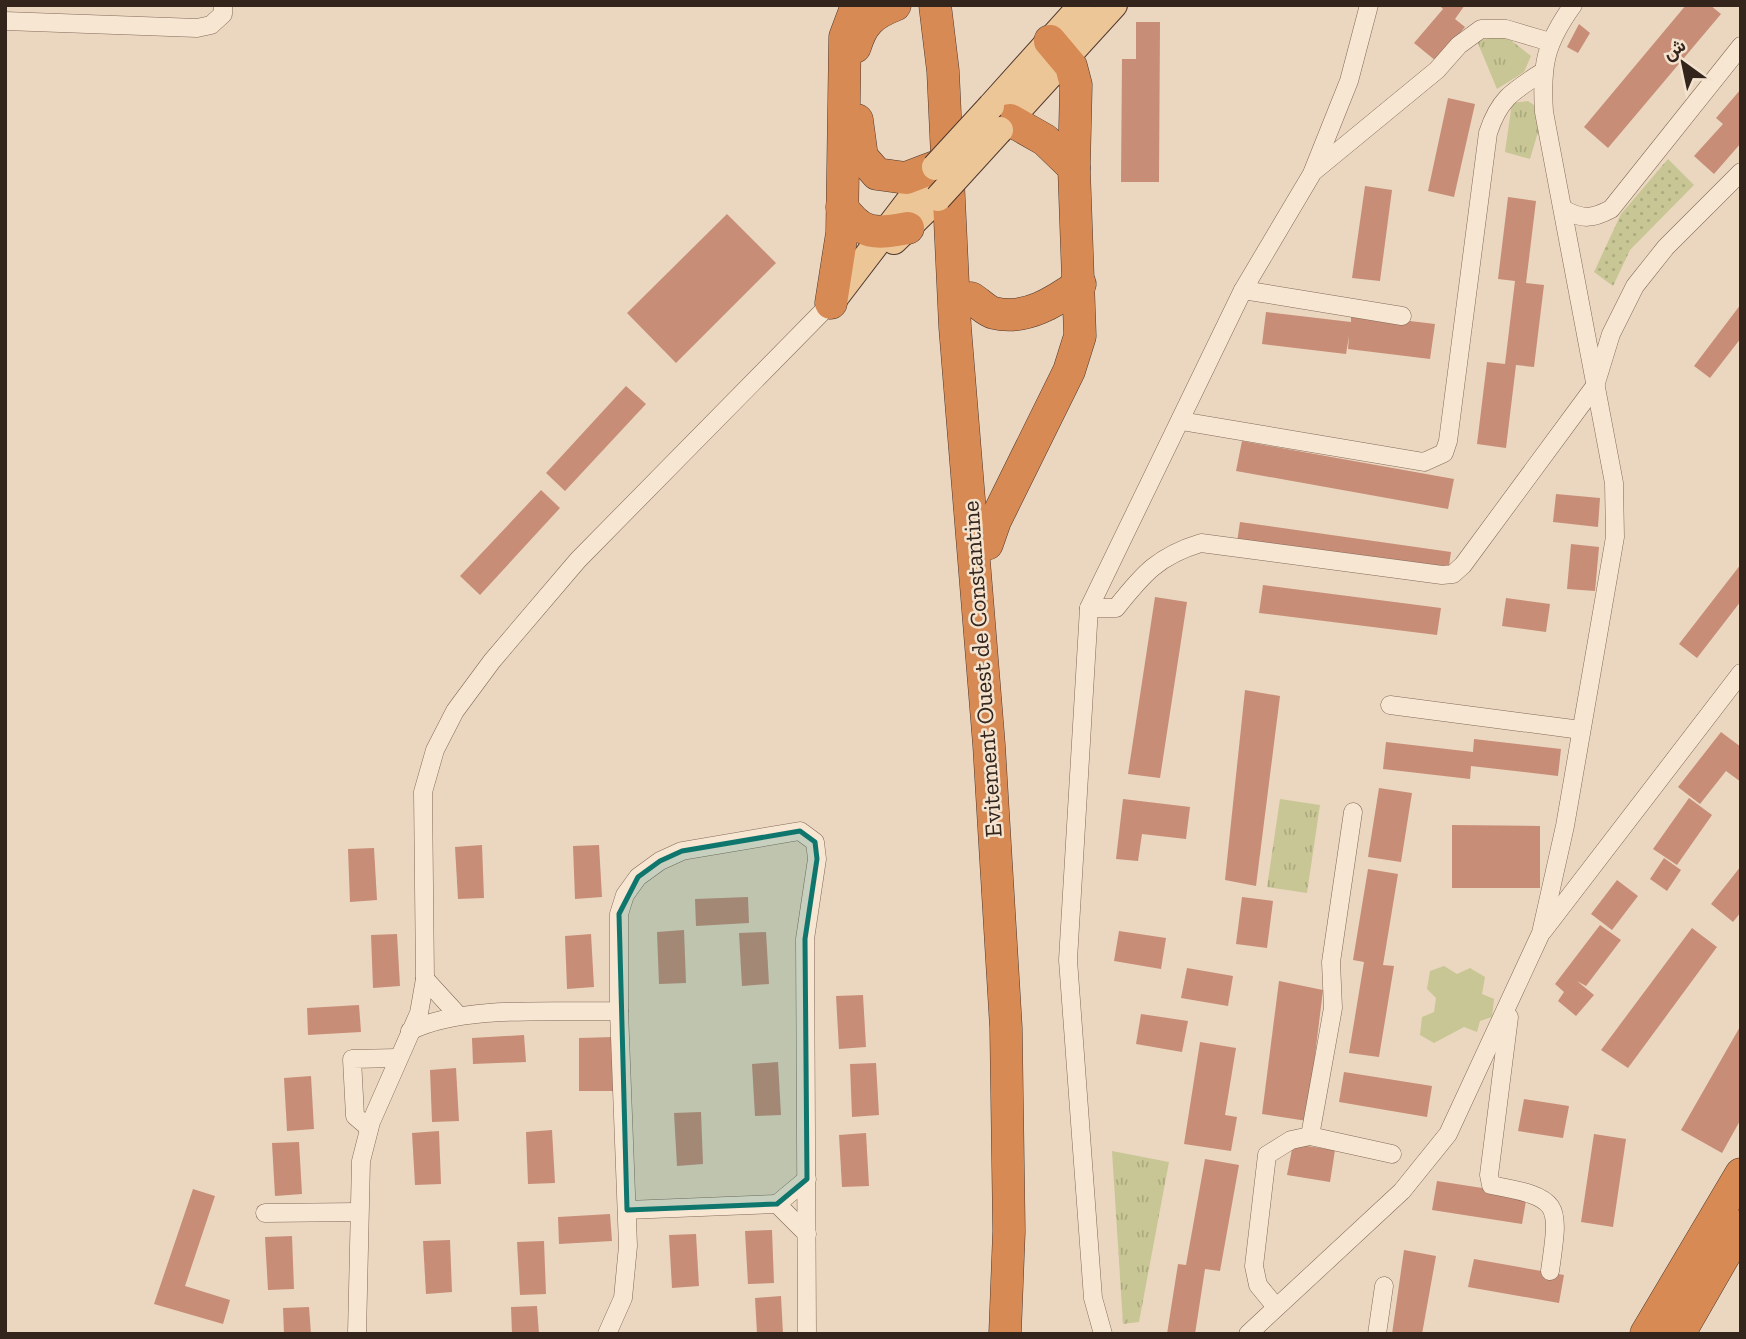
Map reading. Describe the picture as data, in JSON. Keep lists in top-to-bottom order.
{
  "streets": {
    "highway": ["Evitement Ouest de Constantine"]
  },
  "north": "top left"
}
